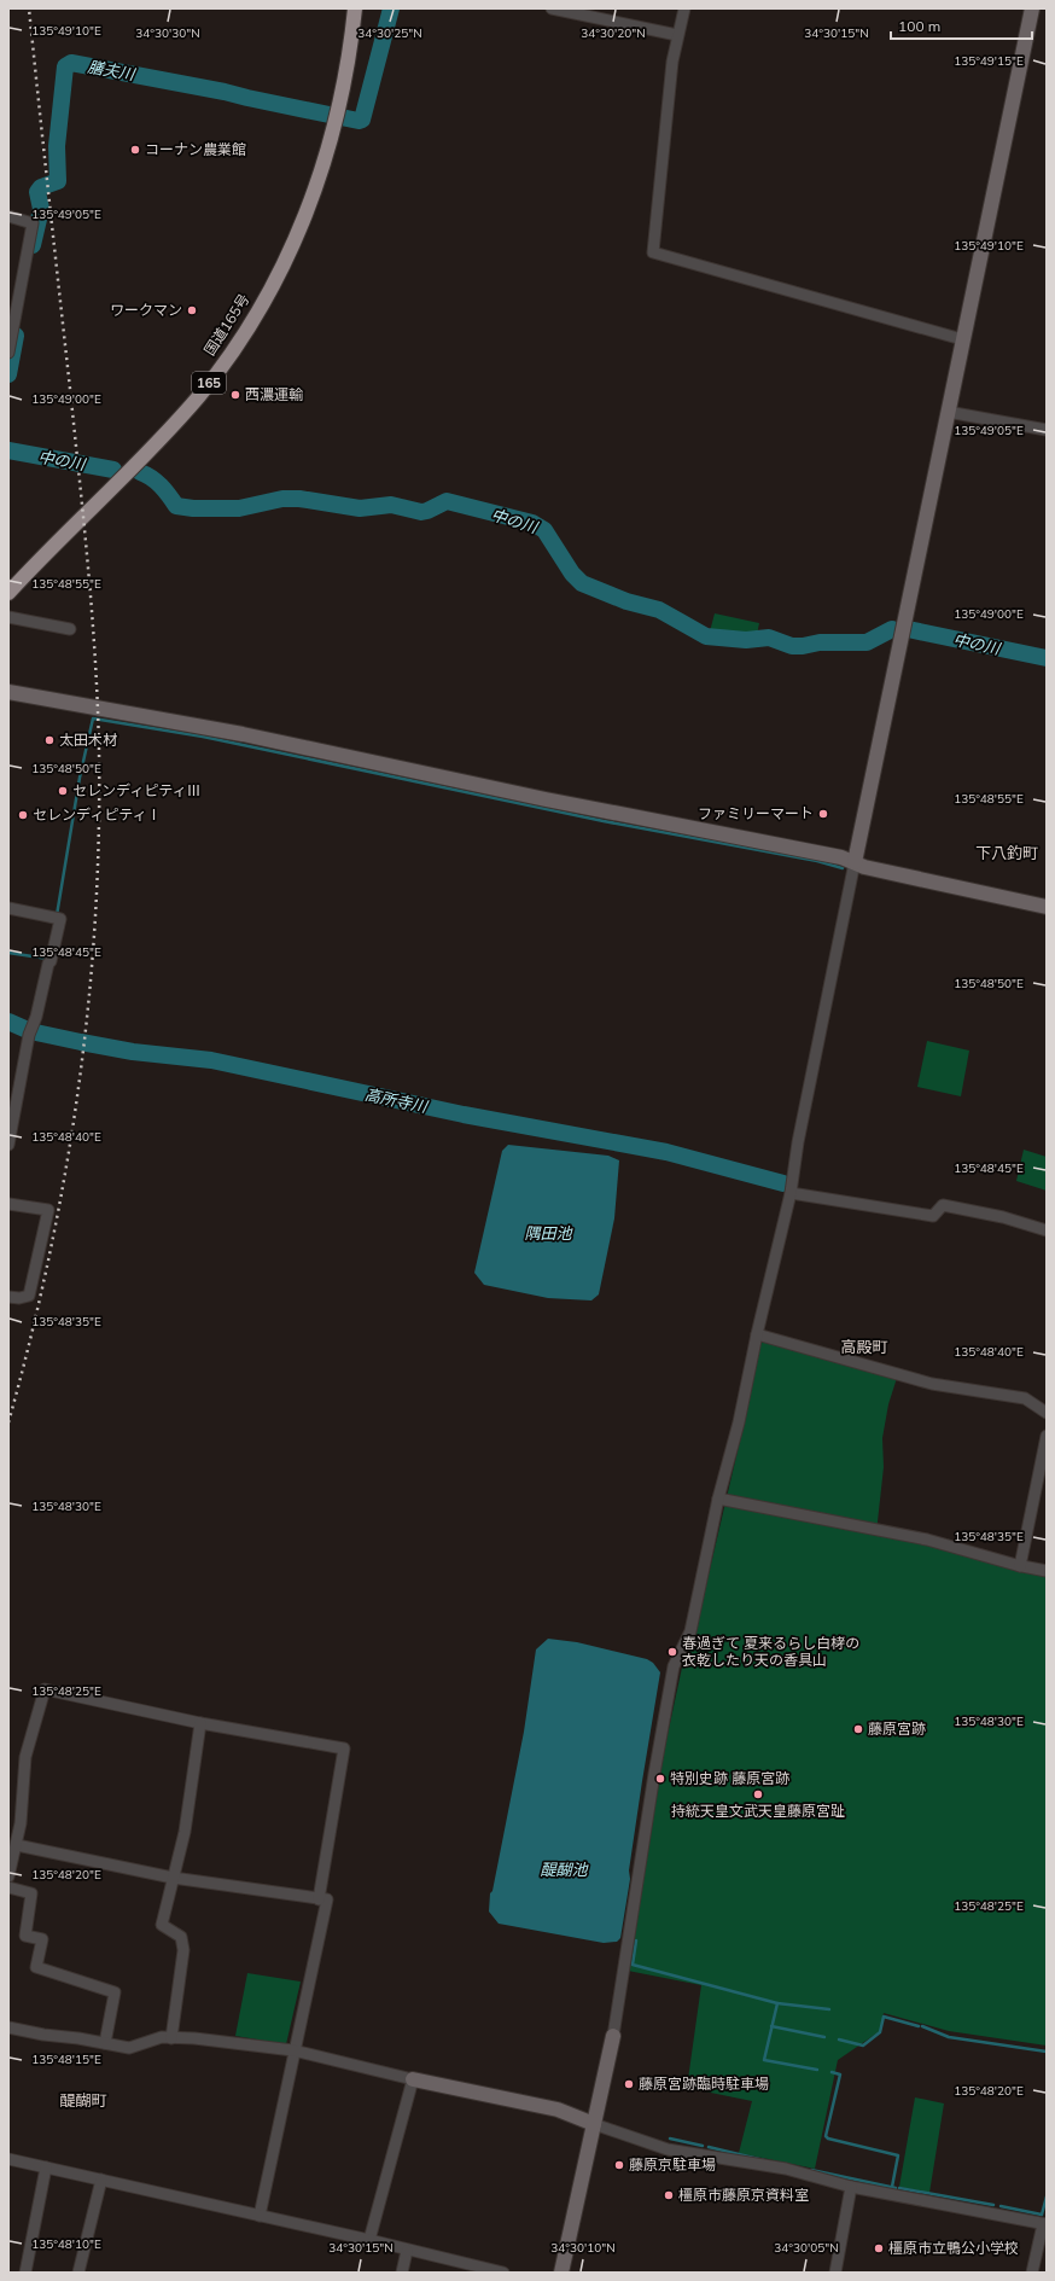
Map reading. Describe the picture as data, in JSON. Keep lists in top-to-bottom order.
{
  "streets": {
    "highway": ["国道165号", "165"]
  },
  "districts": ["下八釣町", "高殿町", "醍醐町"],
  "water": [
    "膳夫川",
    "中の川",
    "高所寺川",
    "隅田池",
    "醍醐池"
  ],
  "places": [
    "コーナン農業館",
    "ワークマン",
    "西濃運輸",
    "太田木材",
    "セレンディピティⅢ",
    "ファミリーマート",
    "セレンディピティⅠ",
    "春過ぎて 夏来るらし白𣑥の 衣乾したり天の香具山",
    "藤原宮跡",
    "特別史跡 藤原宮跡",
    "持統天皇文武天皇藤原宮趾",
    "藤原宮跡臨時駐車場",
    "藤原京駐車場",
    "橿原市藤原京資料室",
    "橿原市立鴨公小学校"
  ],
  "scale_bar": "100 m",
  "coordinates": [
    "135°49'10\"E",
    "34°30'30\"N",
    "34°30'25\"N",
    "34°30'20\"N",
    "34°30'15\"N",
    "135°49'15\"E",
    "135°49'05\"E",
    "135°49'00\"E",
    "135°48'55\"E",
    "135°48'50\"E",
    "135°48'45\"E",
    "135°48'40\"E",
    "135°48'35\"E",
    "135°48'30\"E",
    "135°48'25\"E",
    "135°48'20\"E",
    "135°48'15\"E",
    "135°48'10\"E",
    "34°30'10\"N",
    "34°30'05\"N"
  ]
}
